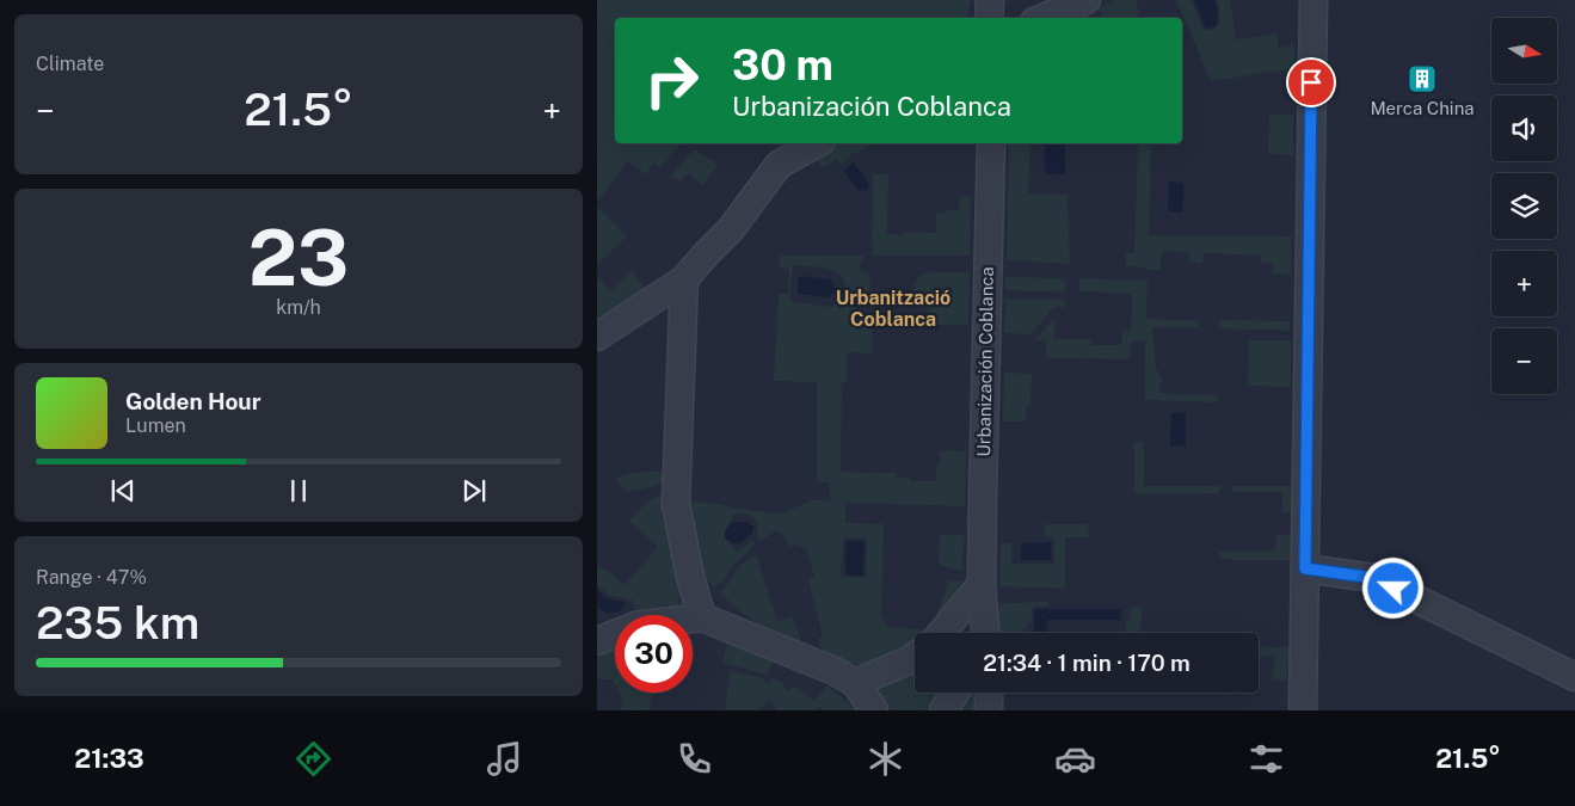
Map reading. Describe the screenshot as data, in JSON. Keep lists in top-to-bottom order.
{
  "streets": {
    "street": ["Urbanización Coblanca"]
  },
  "districts": ["Urbanització Coblanca"],
  "places": {
    "building": ["Merca China"]
  },
  "north": "right",
  "page": {
    "tile": [
      "Climate",
      ["23", "km/h"],
      ["Range · 47%", "235 km"]
    ],
    "map_buttons": ["+", "−"],
    "turn": ["30 m", "Urbanización Coblanca"],
    "heat": ["−", "21.5°", "+"],
    "song": ["Golden Hour", "Lumen"],
    "limit": "30",
    "trip": "21:34 · 1 min · 170 m",
    "tabs": ["21:33", "21.5°"]
  }
}
